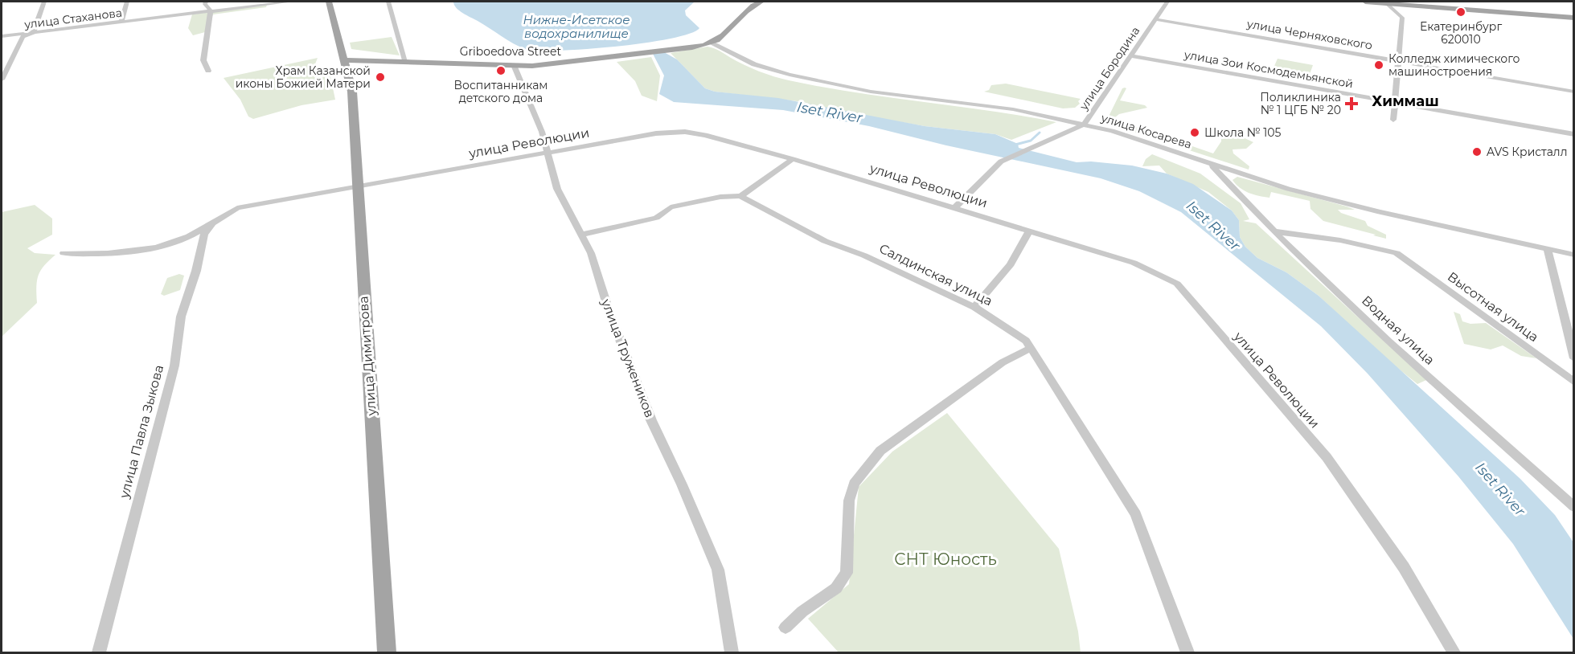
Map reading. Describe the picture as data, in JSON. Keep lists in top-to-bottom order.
{
  "streets": {
    "main road": ["Griboedova Street", "улица Димитрова"],
    "street": [
      "улица Стаханова",
      "улица Черняховского",
      "улица Бородина",
      "улица Зои Космодемьянской",
      "улица Косарева",
      "улица Революции",
      "Салдинская улица",
      "Высотная улица",
      "Водная улица",
      "улица Тружеников",
      "улица Павла Зыкова"
    ]
  },
  "crossings": [
    ["улица Черняховского", "улица Бородина"],
    ["Griboedova Street", "улица Косарева"],
    ["Griboedova Street", "улица Димитрова"],
    ["Griboedova Street", "улица Тружеников"],
    ["улица Бородина", "улица Зои Космодемьянской"],
    ["улица Бородина", "улица Косарева"],
    ["улица Бородина", "улица Революции"],
    ["улица Косарева", "Водная улица"],
    ["улица Революции", "улица Димитрова"],
    ["улица Революции", "улица Тружеников"],
    ["улица Революции", "улица Павла Зыкова"],
    ["Высотная улица", "Водная улица"]
  ],
  "districts": ["Химмаш"],
  "water": ["Нижне-Исетское водохранилище", "Iset River"],
  "parks": ["СНТ Юность"],
  "places": {
    "other": [
      "Екатеринбург 620010",
      "Колледж химического машиностроения",
      "Воспитанникам детского дома",
      "Храм Казанской иконы Божией Матери",
      "Школа № 105",
      "AVS Кристалл"
    ],
    "health": ["Поликлиника № 1 ЦГБ № 20"]
  }
}
